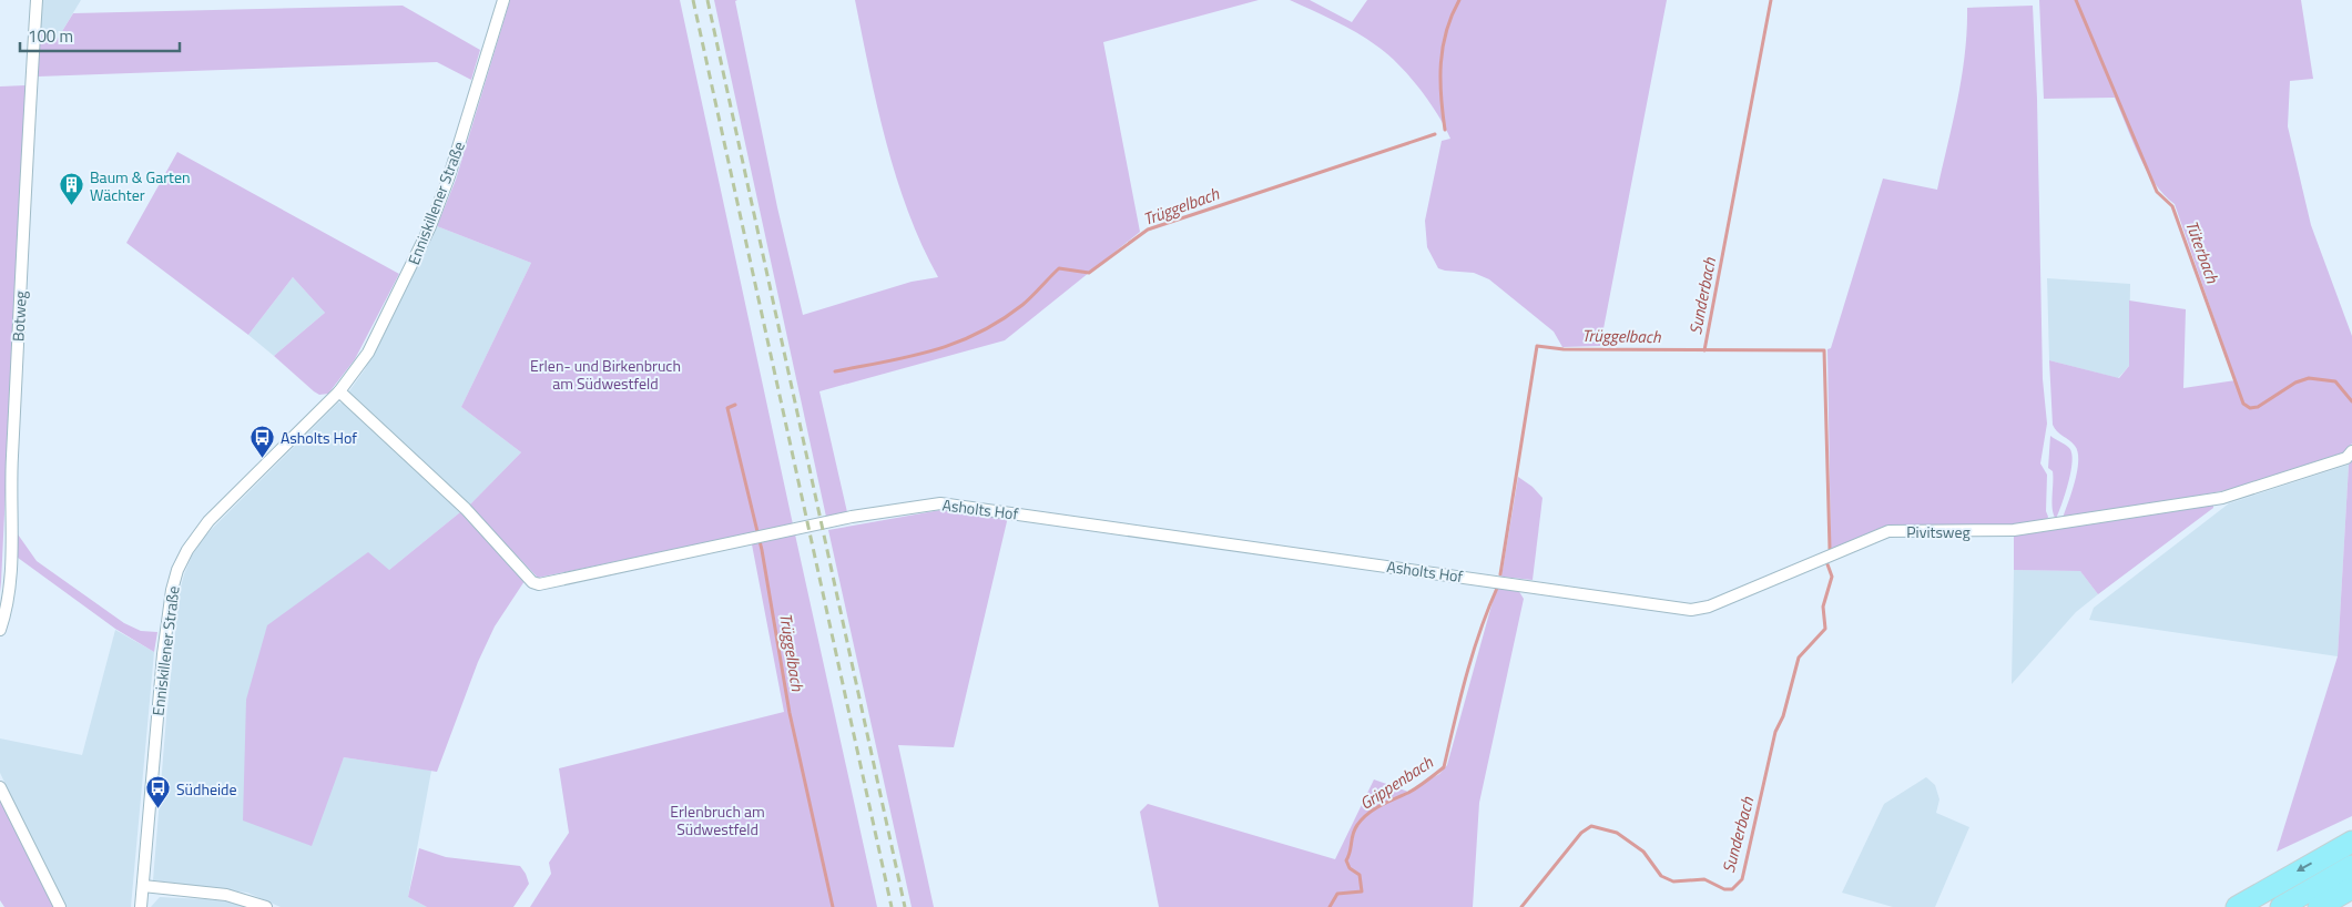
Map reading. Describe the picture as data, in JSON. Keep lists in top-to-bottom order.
{
  "streets": {
    "street": [
      "Enniskillener Straße",
      "Botweg",
      "Asholts Hof",
      "Pivitsweg"
    ]
  },
  "crossings": [
    ["Enniskillener Straße", "Asholts Hof"],
    ["Asholts Hof", "Pivitsweg"]
  ],
  "water": [
    "Trüggelbach",
    "Tüterbach",
    "Sunderbach",
    "Grippenbach"
  ],
  "parks": ["Erlen- und Birkenbruch am Südwestfeld", "Erlenbruch am Südwestfeld"],
  "places": {
    "building": ["Baum & Garten Wächter"],
    "bus stop": ["Asholts Hof", "Südheide"]
  },
  "scale_bar": "100 m"
}
